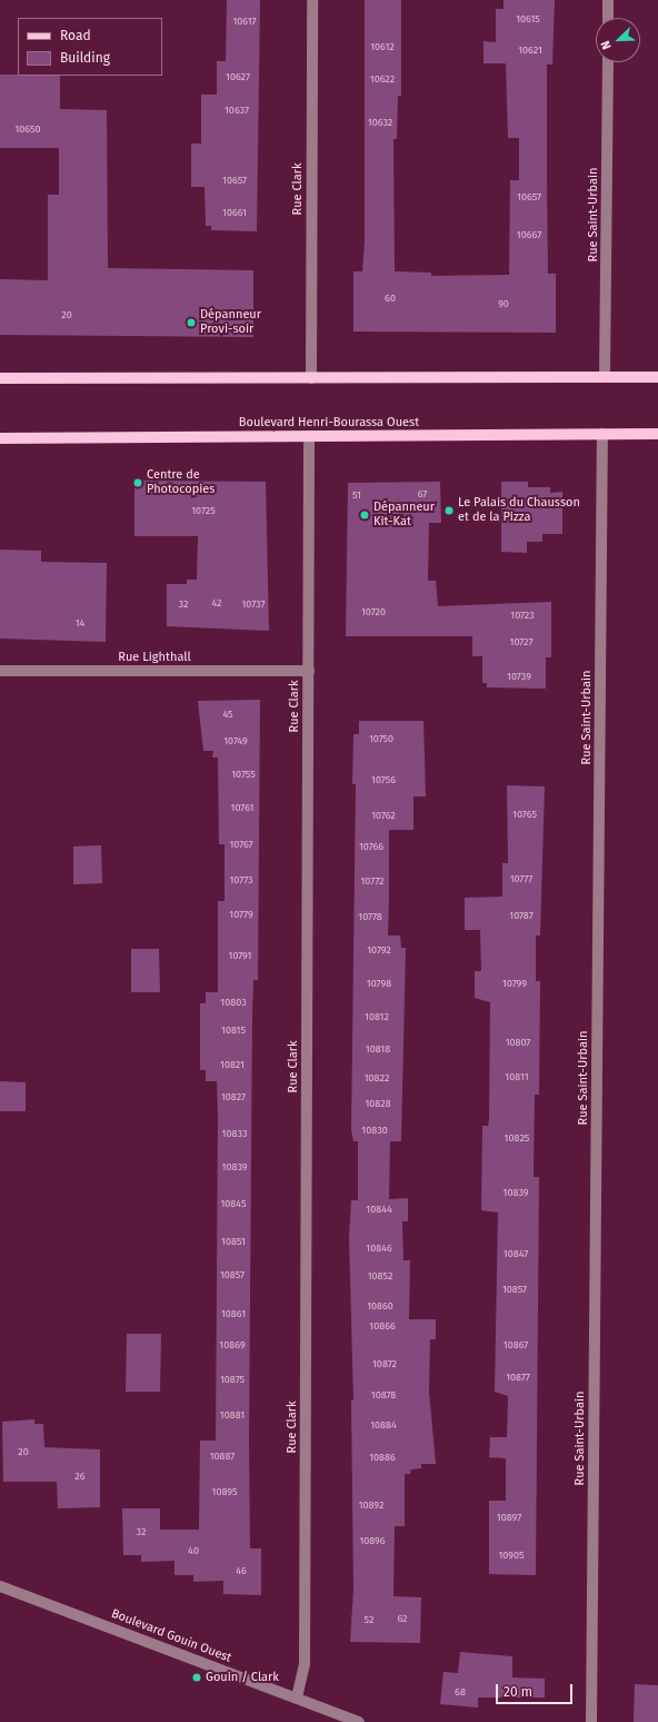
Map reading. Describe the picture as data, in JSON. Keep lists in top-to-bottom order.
{
  "streets": {
    "main road": ["Boulevard Henri-Bourassa Ouest"],
    "street": [
      "Rue Clark",
      "Rue Saint-Urbain",
      "Rue Lighthall",
      "Boulevard Gouin Ouest"
    ]
  },
  "crossings": [
    ["Rue Clark", "Boulevard Henri-Bourassa Ouest"],
    ["Rue Clark", "Rue Lighthall"],
    ["Rue Clark", "Boulevard Gouin Ouest"],
    ["Rue Saint-Urbain", "Boulevard Henri-Bourassa Ouest"]
  ],
  "places": [
    "Dépanneur Provi-soir",
    "Centre de Photocopies",
    "Le Palais du Chausson et de la Pizza",
    "Dépanneur Kit-Kat",
    "Gouin / Clark"
  ],
  "house_numbers": [
    "10615",
    "10617",
    "10612",
    "10621",
    "10627",
    "10622",
    "10637",
    "10632",
    "10650",
    "10657",
    "10657",
    "10661",
    "10667",
    "60",
    "90",
    "20",
    "67",
    "51",
    "10725",
    "42",
    "32",
    "10737",
    "10720",
    "10723",
    "14",
    "10727",
    "10739",
    "45",
    "10750",
    "10749",
    "10755",
    "10756",
    "10761",
    "10765",
    "10762",
    "10767",
    "10766",
    "10777",
    "10773",
    "10772",
    "10779",
    "10787",
    "10778",
    "10792",
    "10791",
    "10798",
    "10799",
    "10803",
    "10812",
    "10815",
    "10807",
    "10818",
    "10821",
    "10811",
    "10822",
    "10827",
    "10828",
    "10830",
    "10833",
    "10825",
    "10839",
    "10839",
    "10845",
    "10844",
    "10851",
    "10846",
    "10847",
    "10857",
    "10852",
    "10857",
    "10860",
    "10861",
    "10866",
    "10869",
    "10867",
    "10872",
    "10877",
    "10875",
    "10878",
    "10881",
    "10884",
    "20",
    "10887",
    "10886",
    "26",
    "10895",
    "10892",
    "10897",
    "32",
    "10896",
    "40",
    "10905",
    "46",
    "62",
    "52",
    "68"
  ],
  "legend": ["Road", "Building"],
  "scale_bar": "20 m",
  "north": "bottom left"
}
